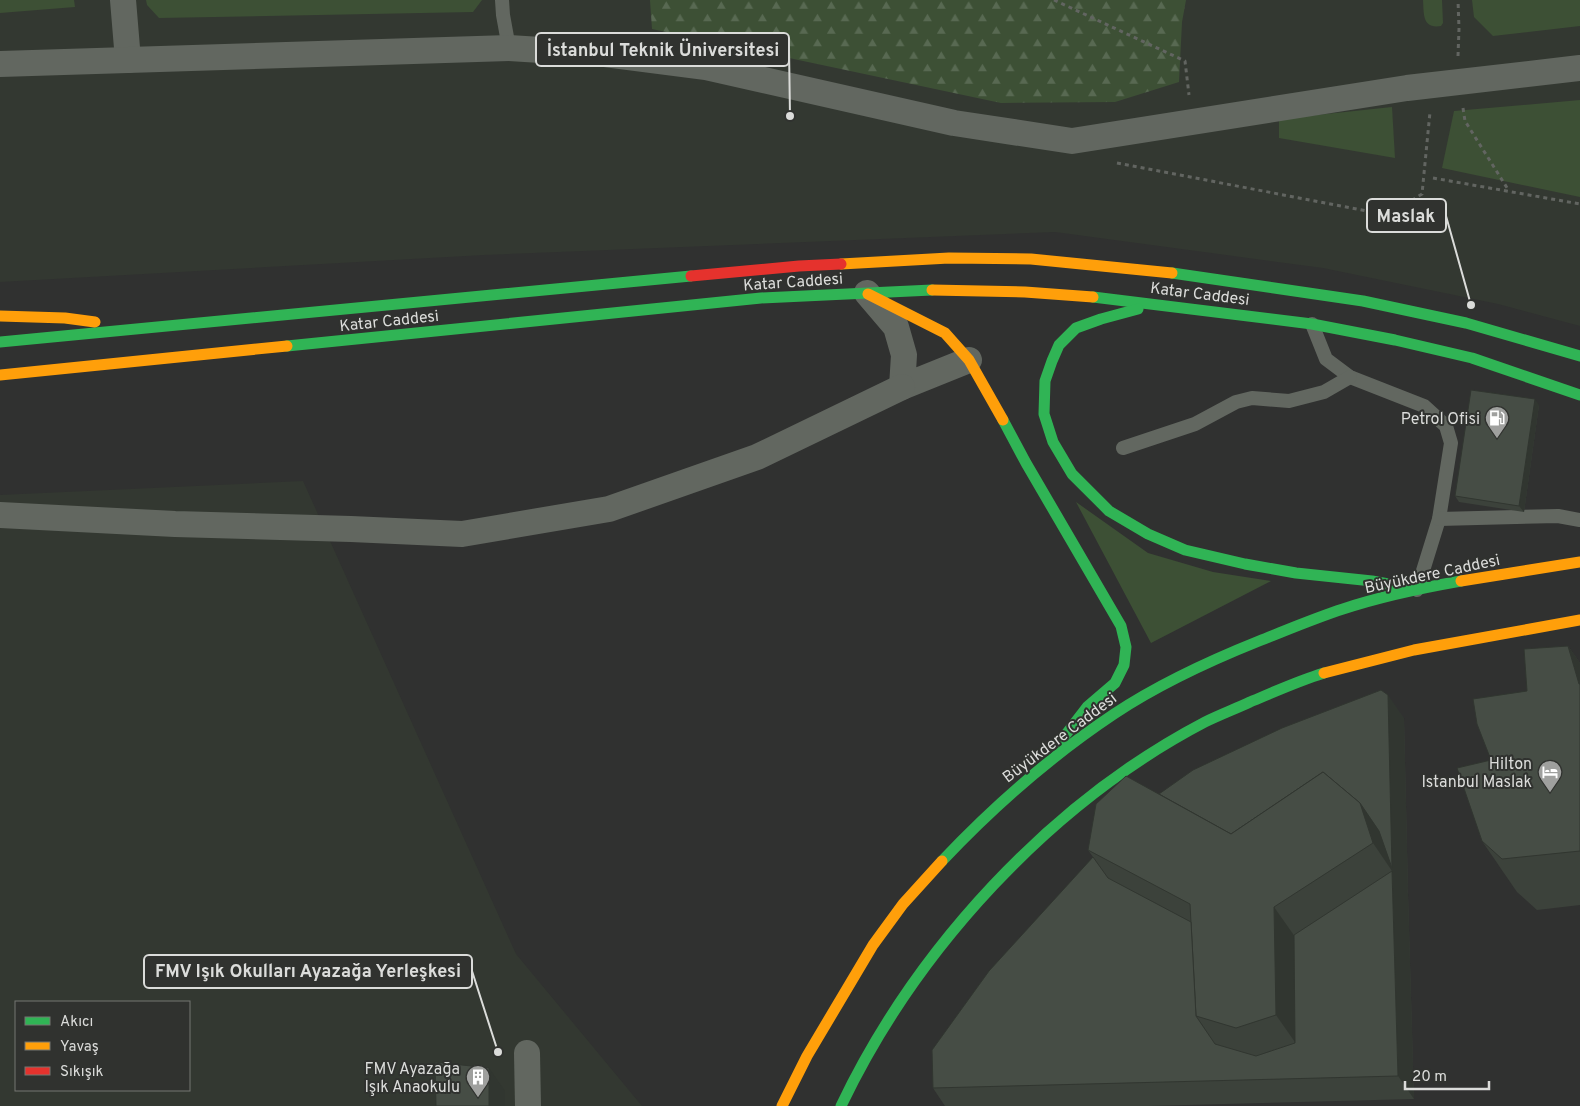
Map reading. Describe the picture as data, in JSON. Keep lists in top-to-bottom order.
{
  "streets": {
    "main road": ["Katar Caddesi", "Büyükdere Caddesi"]
  },
  "places": {
    "other": ["İstanbul Teknik Üniversitesi", "Maslak", "FMV Işık Okulları Ayazağa Yerleşkesi"],
    "fuel station": ["Petrol Ofisi"],
    "hotel": ["Hilton Istanbul Maslak"],
    "building": ["FMV Ayazağa Işık Anaokulu"]
  },
  "legend": ["Akıcı", "Yavaş", "Sıkışık"],
  "scale_bar": "20 m"
}
